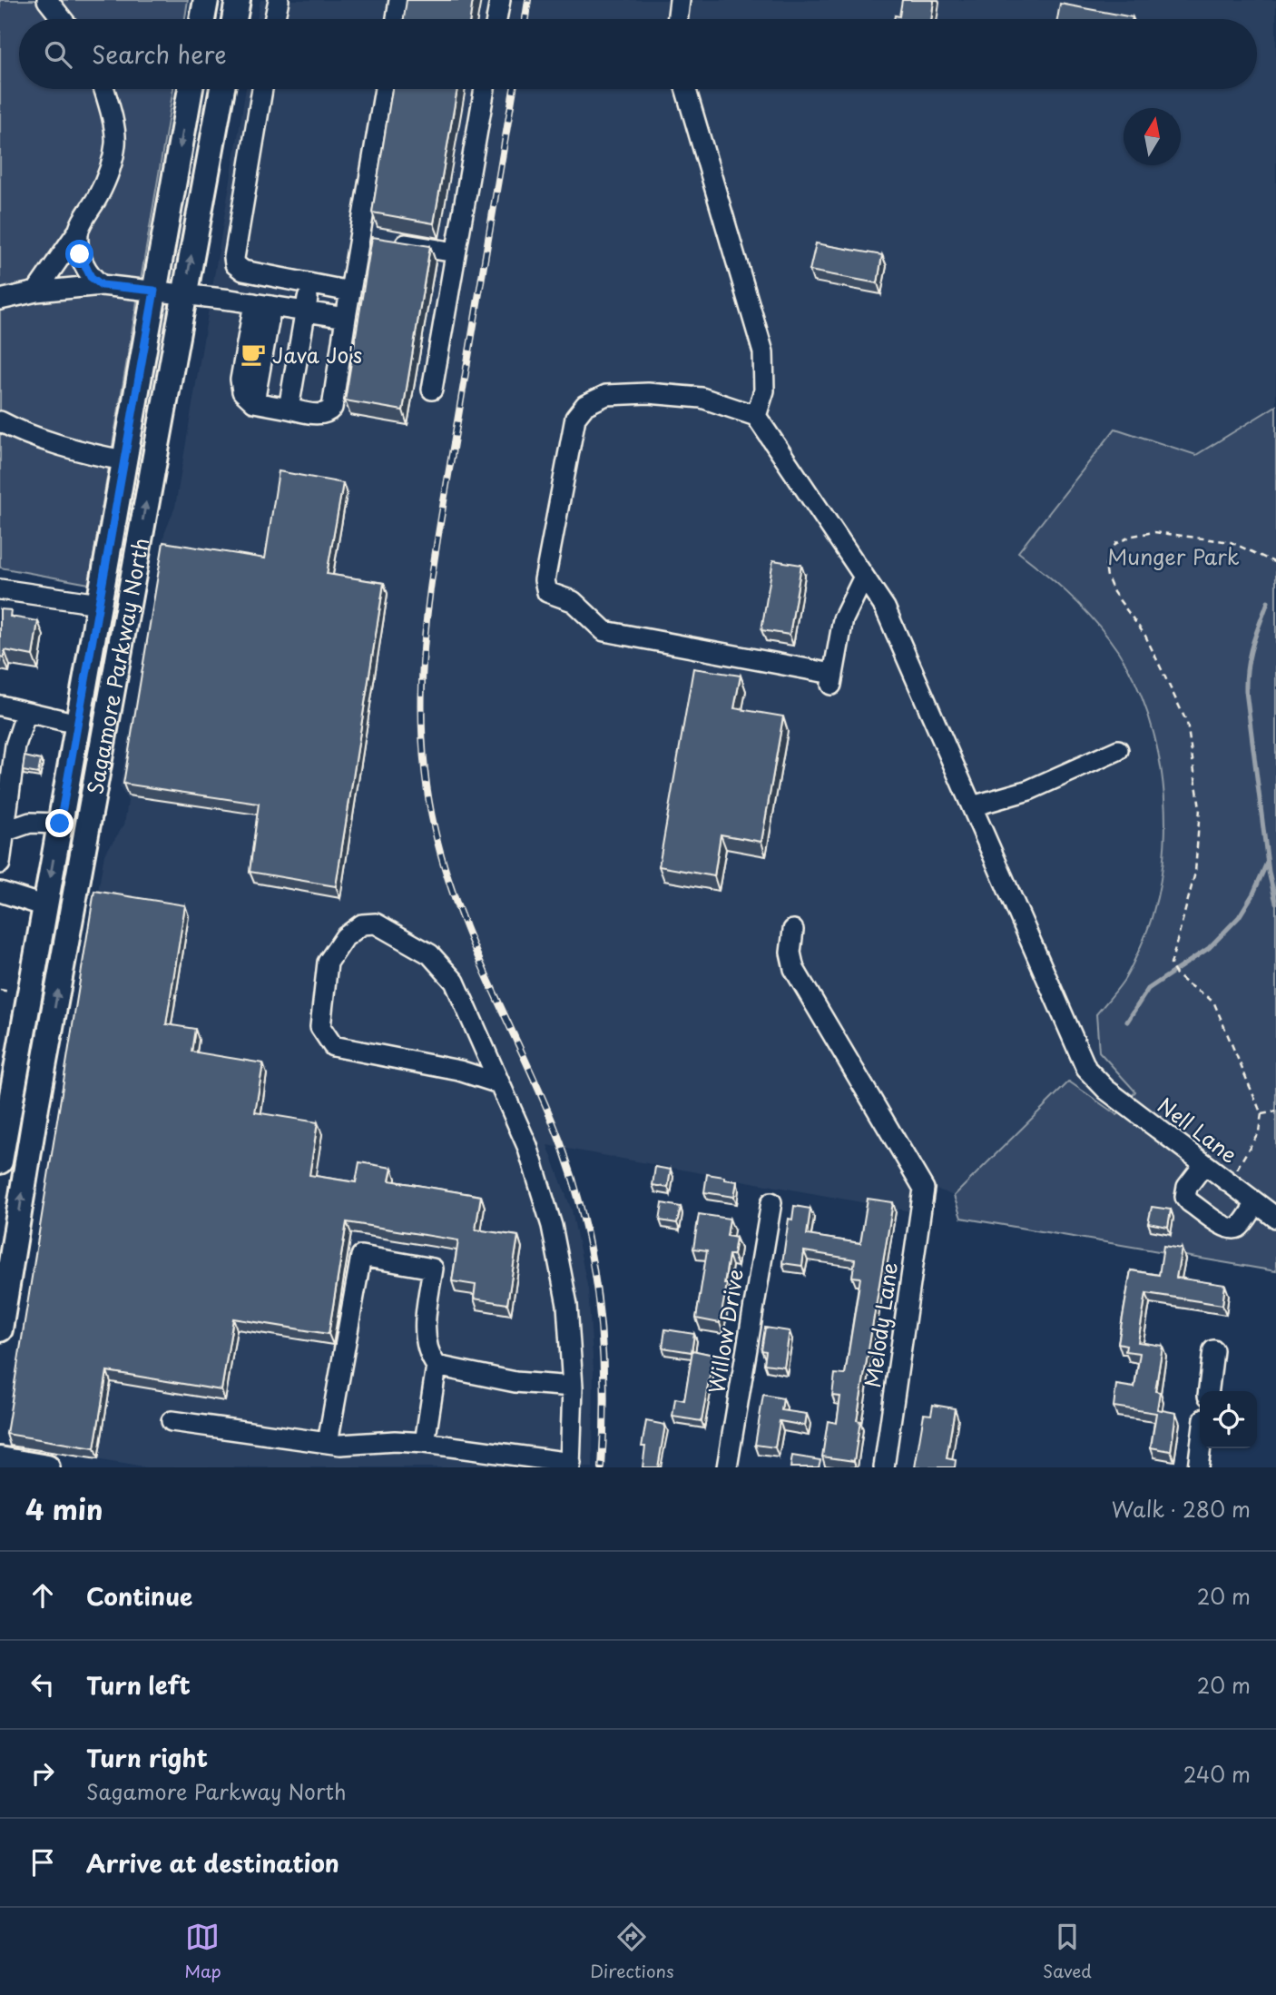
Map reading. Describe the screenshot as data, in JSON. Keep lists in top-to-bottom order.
{
  "streets": {
    "main road": ["Sagamore Parkway North"],
    "street": ["Nell Lane", "Melody Lane", "Willow Drive"]
  },
  "parks": ["Munger Park"],
  "places": {
    "cafe": ["Java Jo's"]
  },
  "north": "top",
  "page": {
    "search": "Search here",
    "heading": ["4 min", "Walk · 280 m"],
    "list": [
      ["Continue", "20 m"],
      ["Turn left", "20 m"],
      ["Turn right", "Sagamore Parkway North", "240 m"],
      "Arrive at destination"
    ],
    "nav": ["Map", "Directions", "Saved"]
  }
}
